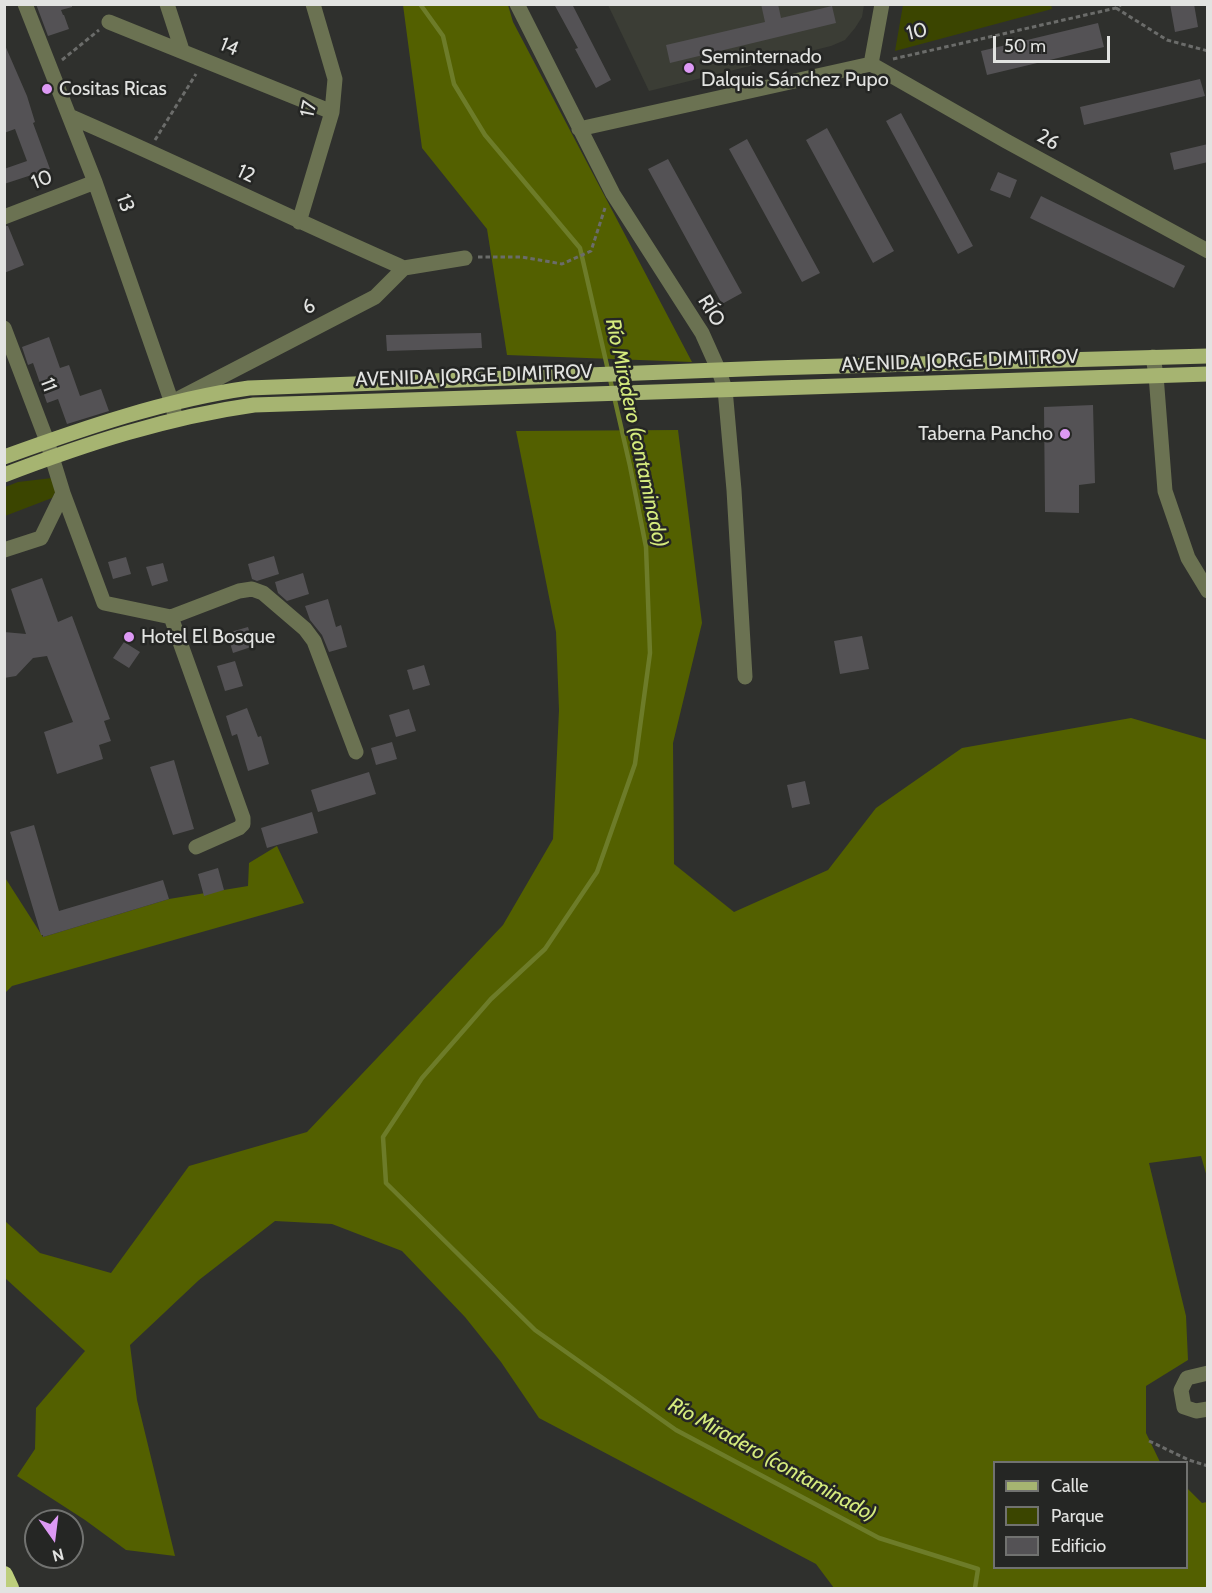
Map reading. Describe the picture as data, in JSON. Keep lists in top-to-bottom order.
{
  "streets": {
    "main road": ["AVENIDA JORGE DIMITROV"],
    "street": [
      "10",
      "14",
      "17",
      "26",
      "12",
      "13",
      "6",
      "RÍO",
      "11"
    ]
  },
  "crossings": [
    ["10", "26"],
    ["10", "13"],
    ["14", "17"],
    ["17", "12"],
    ["12", "13"],
    ["12", "6"],
    ["13", "6"],
    ["13", "AVENIDA JORGE DIMITROV"],
    ["6", "AVENIDA JORGE DIMITROV"],
    ["RÍO", "AVENIDA JORGE DIMITROV"],
    ["AVENIDA JORGE DIMITROV", "11"]
  ],
  "water": ["Río Miradero (contaminado)"],
  "places": [
    "Seminternado Dalquis Sánchez Pupo",
    "Cositas Ricas",
    "Taberna Pancho",
    "Hotel El Bosque"
  ],
  "legend": ["Calle", "Parque", "Edificio"],
  "scale_bar": "50 m",
  "north": "bottom"
}
